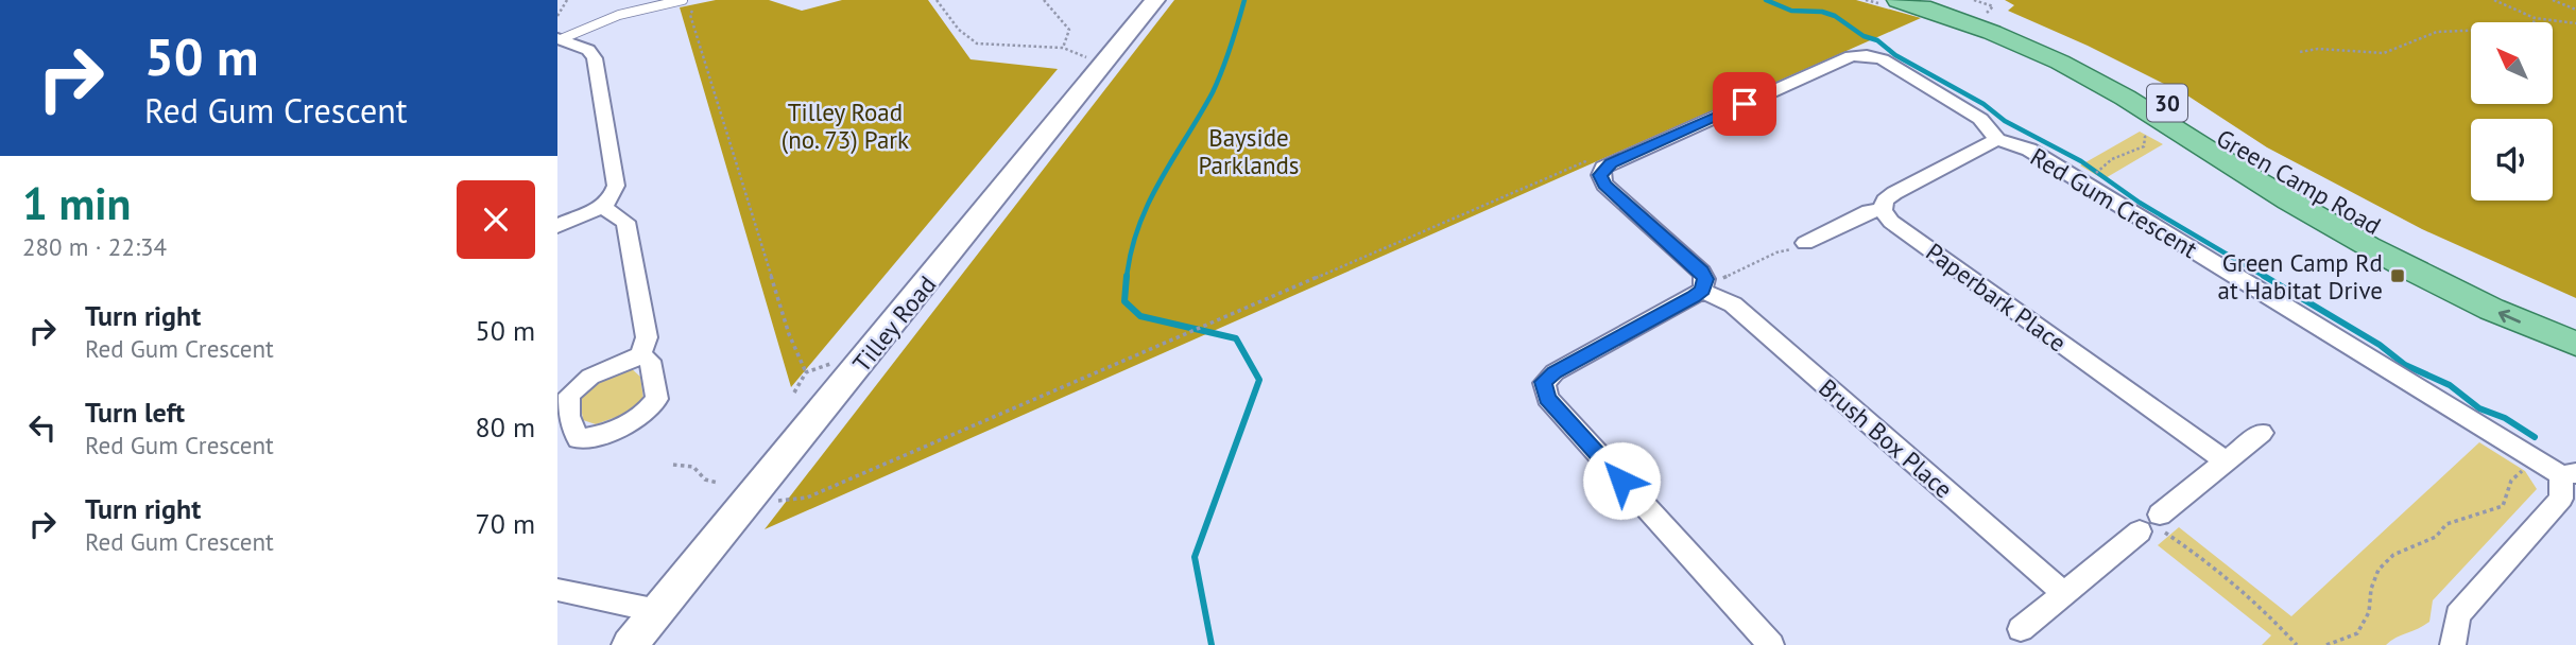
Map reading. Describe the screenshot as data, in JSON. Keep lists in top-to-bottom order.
{
  "streets": {
    "main road": ["30", "Green Camp Road", "Tilley Road"],
    "street": ["Red Gum Crescent", "Paperbark Place", "Brush Box Place"]
  },
  "parks": ["Tilley Road (no. 73) Park", "Bayside Parklands"],
  "places": {
    "transit": ["Green Camp Rd at Habitat Drive"]
  },
  "north": "top left",
  "page": {
    "turn": ["50 m", "Red Gum Crescent"],
    "heading": ["1 min", "280 m · 22:34"],
    "list": [
      {
        "name": "Turn right",
        "note": "Red Gum Crescent",
        "value": "50 m"
      },
      {
        "name": "Turn left",
        "note": "Red Gum Crescent",
        "value": "80 m"
      },
      {
        "name": "Turn right",
        "note": "Red Gum Crescent",
        "value": "70 m"
      }
    ]
  }
}
